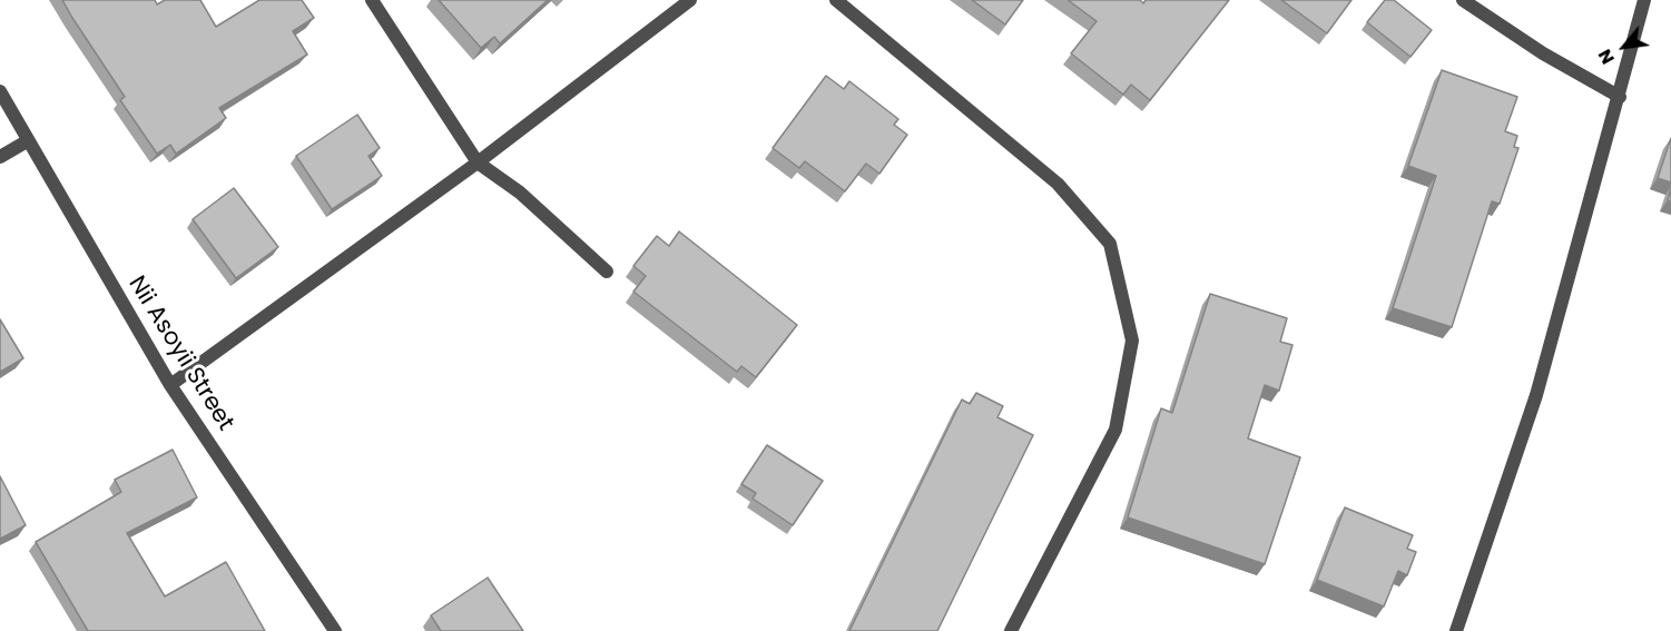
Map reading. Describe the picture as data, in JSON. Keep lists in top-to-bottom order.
{
  "streets": {
    "street": ["Nii Asoyii Street"]
  },
  "north": "bottom left"
}
